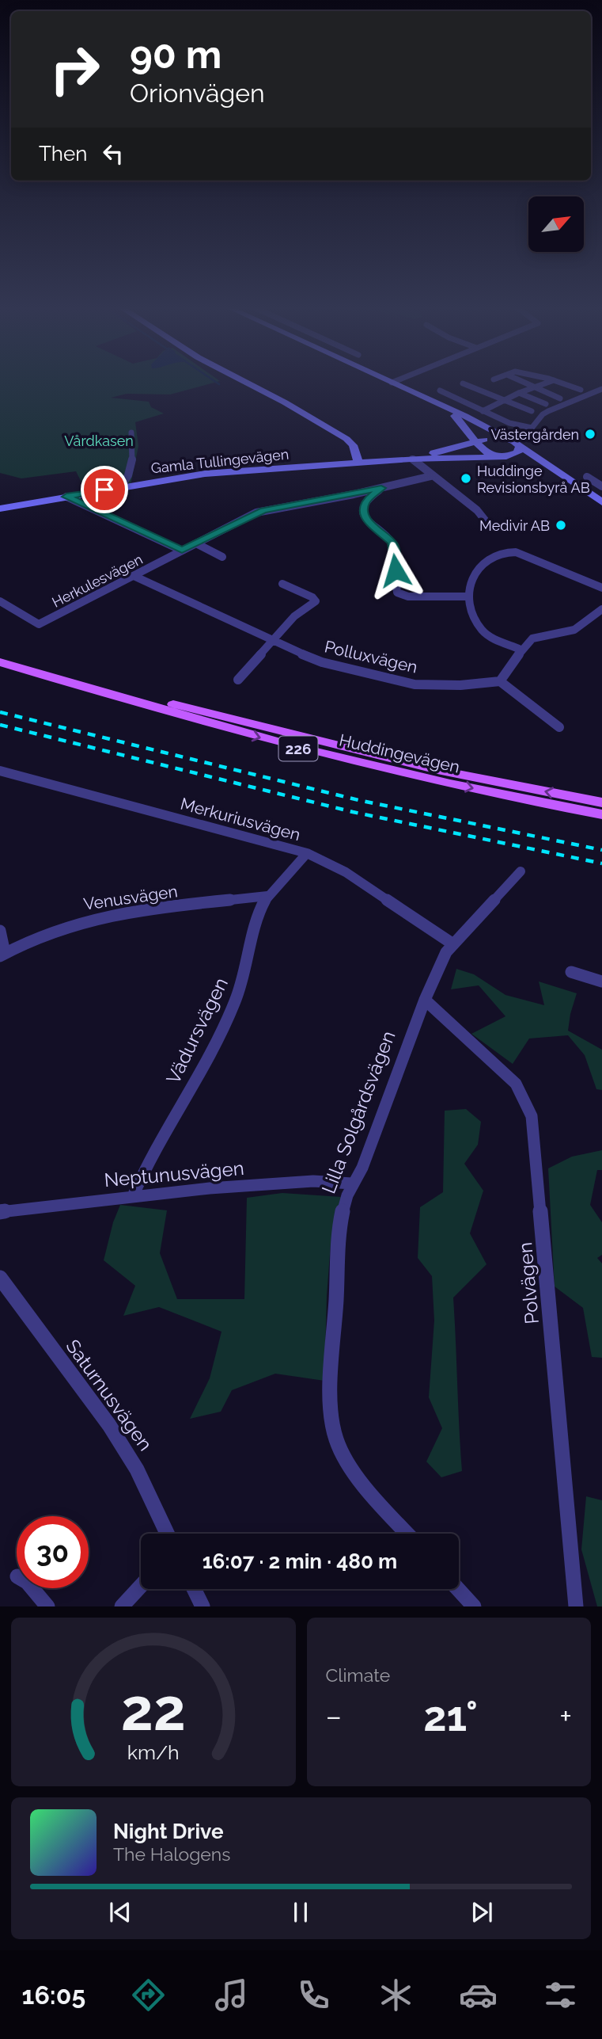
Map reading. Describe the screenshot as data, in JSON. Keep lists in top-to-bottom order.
{
  "streets": {
    "main road": ["226", "Huddingevägen"],
    "street": [
      "Gamla Tullingevägen",
      "Herkulesvägen",
      "Polluxvägen",
      "Merkuriusvägen",
      "Venusvägen",
      "Vädursvägen",
      "Lilla Solgårdsvägen",
      "Neptunusvägen",
      "Polvägen",
      "Saturnusvägen"
    ]
  },
  "crossings": [
    ["Herkulesvägen", "Polluxvägen"],
    ["Merkuriusvägen", "Vädursvägen"],
    ["Merkuriusvägen", "Lilla Solgårdsvägen"],
    ["Venusvägen", "Vädursvägen"],
    ["Vädursvägen", "Neptunusvägen"],
    ["Lilla Solgårdsvägen", "Neptunusvägen"],
    ["Lilla Solgårdsvägen", "Polvägen"]
  ],
  "parks": ["Vårdkasen"],
  "places": ["Västergården", "Huddinge Revisionsbyrå AB", "Medivir AB"],
  "north": "top right",
  "page": {
    "turn": ["90 m", "Orionvägen"],
    "then": "Then",
    "limit": "30",
    "trip": "16:07 · 2 min · 480 m",
    "tile": "Climate",
    "heat": ["−", "21°", "+"],
    "song": ["Night Drive", "The Halogens"],
    "tabs": "16:05",
    "gauge": ["22", "km/h"]
  }
}
